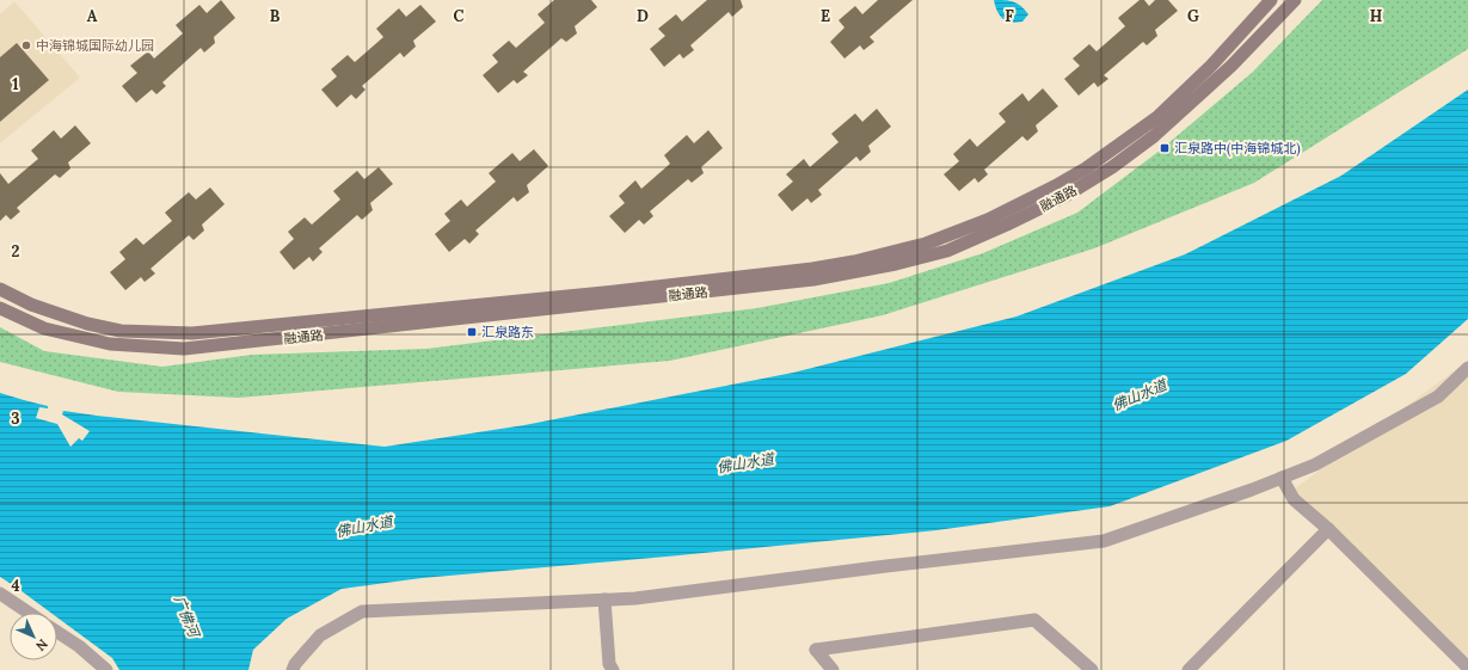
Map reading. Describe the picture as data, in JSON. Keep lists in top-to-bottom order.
{
  "streets": {
    "main road": ["融通路"]
  },
  "water": ["佛山水道", "广佛河"],
  "places": {
    "other": ["中海锦城国际幼儿园"],
    "transit": ["汇泉路中(中海锦城北)", "汇泉路东"]
  },
  "north": "bottom right",
  "grid": {
    "columns": [
      "A",
      "B",
      "C",
      "D",
      "E",
      "F",
      "G",
      "H"
    ],
    "rows": [
      "1",
      "2",
      "3",
      "4"
    ]
  }
}
